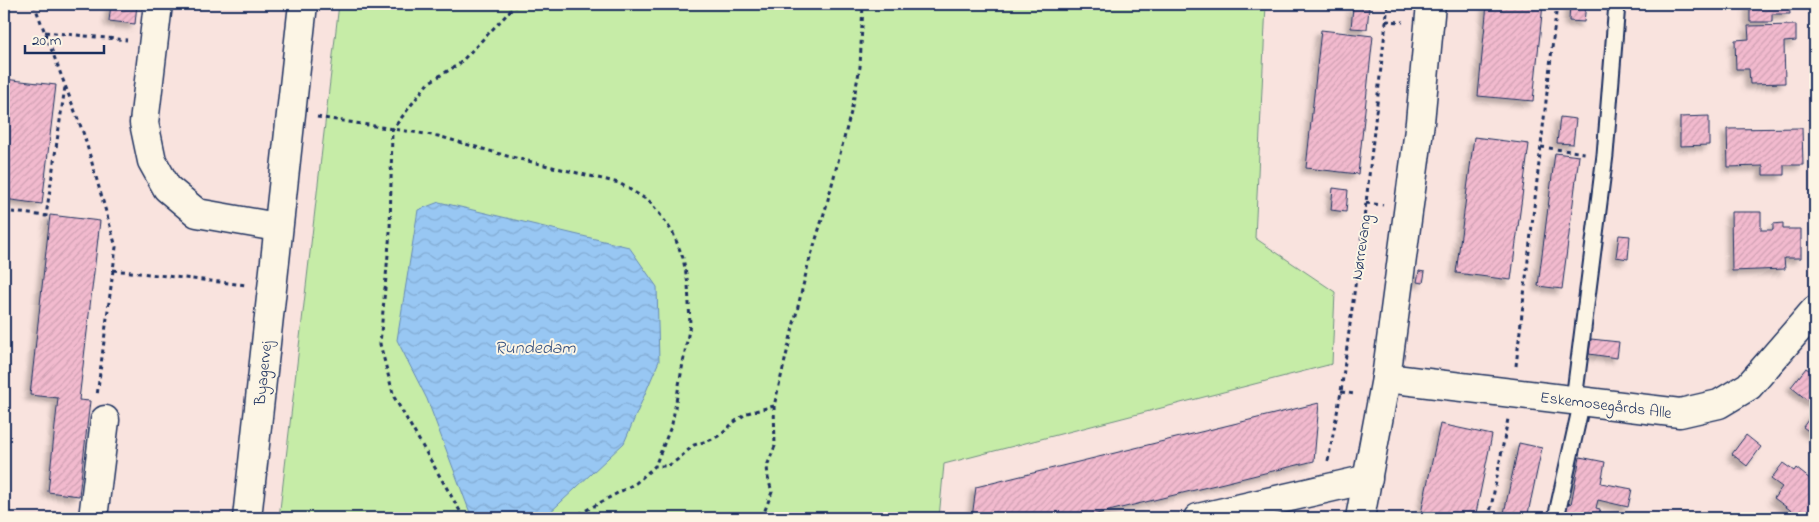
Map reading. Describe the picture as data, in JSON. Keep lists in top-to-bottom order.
{
  "streets": {
    "street": ["Byagervej", "Eskemosegårds Alle"],
    "path": ["Nørrevang"]
  },
  "water": ["Rundedam"],
  "scale_bar": "20 m"
}
